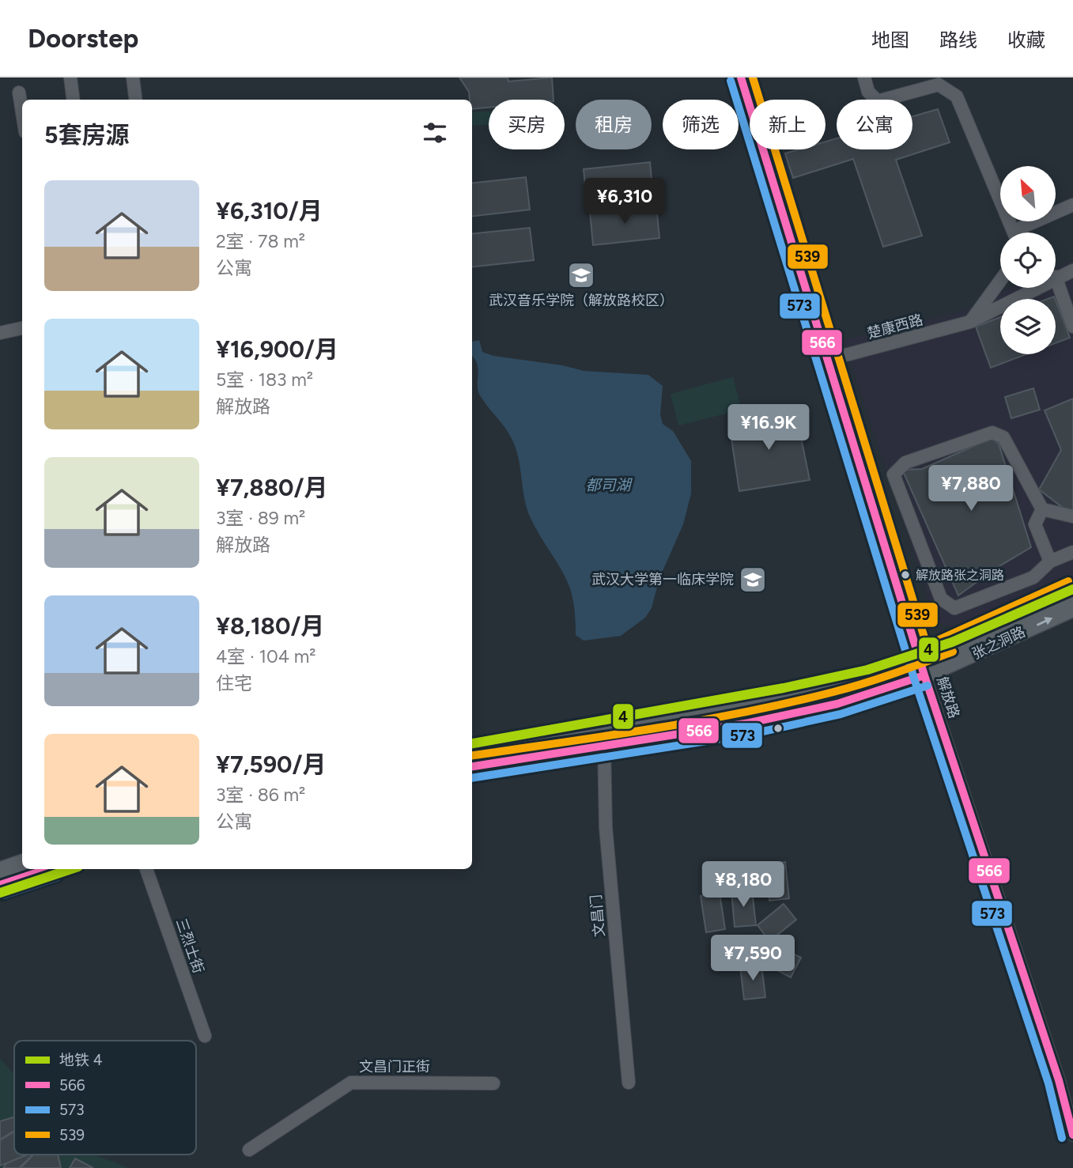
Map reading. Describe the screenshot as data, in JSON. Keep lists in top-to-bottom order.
{
  "streets": {
    "main road": ["张之洞路"],
    "street": [
      "楚康西路",
      "解放路",
      "文昌门",
      "三烈士街",
      "文昌门正街"
    ]
  },
  "crossings": [
    ["楚康西路", "解放路"],
    ["张之洞路", "解放路"],
    ["张之洞路", "文昌门"]
  ],
  "water": ["都司湖"],
  "places": {
    "school or university": ["武汉音乐学院（解放路校区）", "武汉大学第一临床学院"],
    "other": ["解放路张之洞路"]
  },
  "lines": [
    "transit line 566",
    "transit line 539",
    "transit line 573",
    "metro line 4"
  ],
  "legend": [
    "地铁 4",
    "566",
    "573",
    "539"
  ],
  "north": "top left",
  "page": {
    "header": "Doorstep",
    "nav": ["地图", "路线", "收藏"],
    "chip": [
      "买房",
      "租房",
      "筛选",
      "新上",
      "公寓"
    ],
    "heading": "5套房源",
    "list": [
      {
        "name": "¥6,310/月",
        "note": "2室 · 78 m² · 公寓"
      },
      {
        "name": "¥16,900/月",
        "note": "5室 · 183 m² · 解放路"
      },
      {
        "name": "¥7,880/月",
        "note": "3室 · 89 m² · 解放路"
      },
      {
        "name": "¥8,180/月",
        "note": "4室 · 104 m² · 住宅"
      },
      {
        "name": "¥7,590/月",
        "note": "3室 · 86 m² · 公寓"
      }
    ],
    "price": [
      "¥6,310",
      "¥16.9K",
      "¥7,880",
      "¥8,180",
      "¥7,590"
    ]
  }
}
